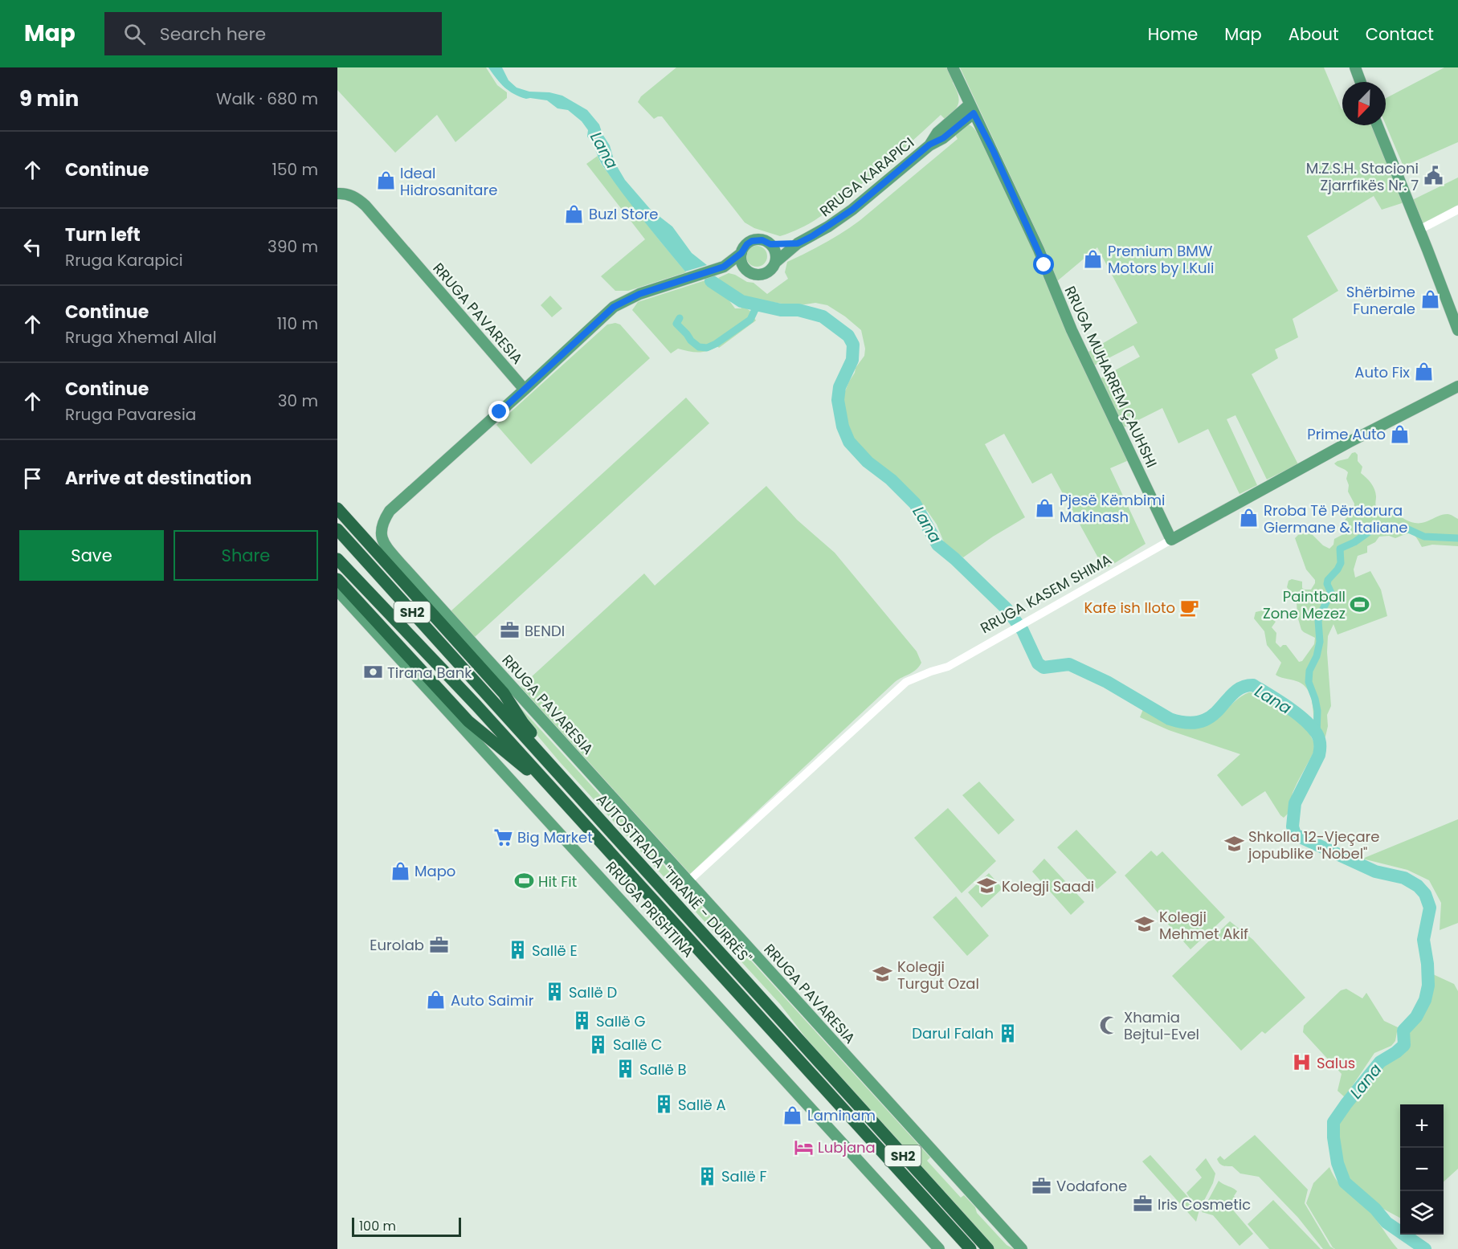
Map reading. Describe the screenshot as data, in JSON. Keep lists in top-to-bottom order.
{
  "streets": {
    "highway": ["SH2", "AUTOSTRADA \"TIRANË - DURRËS\""],
    "main road": [
      "RRUGA KARAPICI",
      "RRUGA PAVARESIA",
      "RRUGA MUHARREM ÇAUHSHI",
      "RRUGA KASEM SHIMA",
      "RRUGA PRISHTINA"
    ]
  },
  "crossings": [
    ["RRUGA KARAPICI", "RRUGA PAVARESIA"],
    ["RRUGA KARAPICI", "RRUGA MUHARREM ÇAUHSHI"],
    ["RRUGA PAVARESIA", "RRUGA KASEM SHIMA"],
    ["RRUGA MUHARREM ÇAUHSHI", "RRUGA KASEM SHIMA"]
  ],
  "water": ["Lana"],
  "places": {
    "public building": ["M.Z.S.H. Stacioni Zjarrfikës Nr. 7"],
    "shop": [
      "Ideal Hidrosanitare",
      "Buzl Store",
      "Premium BMW Motors by I.Kuli",
      "Shërbime Funerale",
      "Auto Fix",
      "Prime Auto",
      "Pjesë Këmbimi Makinash",
      "Rroba Të Përdorura Giermane & Italiane",
      "Mapo",
      "Auto Saimir",
      "Laminam"
    ],
    "sports": ["Paintball Zone Mezez", "Hit Fit"],
    "cafe": ["Kafe ish lloto"],
    "office": [
      "BENDI",
      "Eurolab",
      "Vodafone",
      "Iris Cosmetic"
    ],
    "bank": ["Tirana Bank"],
    "supermarket": ["Big Market"],
    "school or university": [
      "Shkolla 12-Vjeçare jopublike \"Nobel\"",
      "Kolegji Saadi",
      "Kolegji Mehmet Akif",
      "Kolegji Turgut Ozal"
    ],
    "building": [
      "Sallë E",
      "Sallë D",
      "Sallë G",
      "Darul Falah",
      "Sallë C",
      "Sallë B",
      "Sallë A",
      "Sallë F"
    ],
    "mosque": ["Xhamia Bejtul-Evel"],
    "hospital": ["Salus"],
    "hotel": ["Lubjana"]
  },
  "scale_bar": "100 m",
  "north": "bottom left",
  "page": {
    "header": "Map",
    "search": "Search here",
    "nav": [
      "Home",
      "Map",
      "About",
      "Contact"
    ],
    "heading": ["9 min", "Walk · 680 m"],
    "list": [
      ["Continue", "150 m"],
      ["Turn left", "Rruga Karapici", "390 m"],
      ["Continue", "Rruga Xhemal Allal", "110 m"],
      ["Continue", "Rruga Pavaresia", "30 m"],
      "Arrive at destination"
    ],
    "buttons": ["Save", "Share"],
    "map_buttons": ["+", "−"],
    "scale": "100 m"
  }
}
